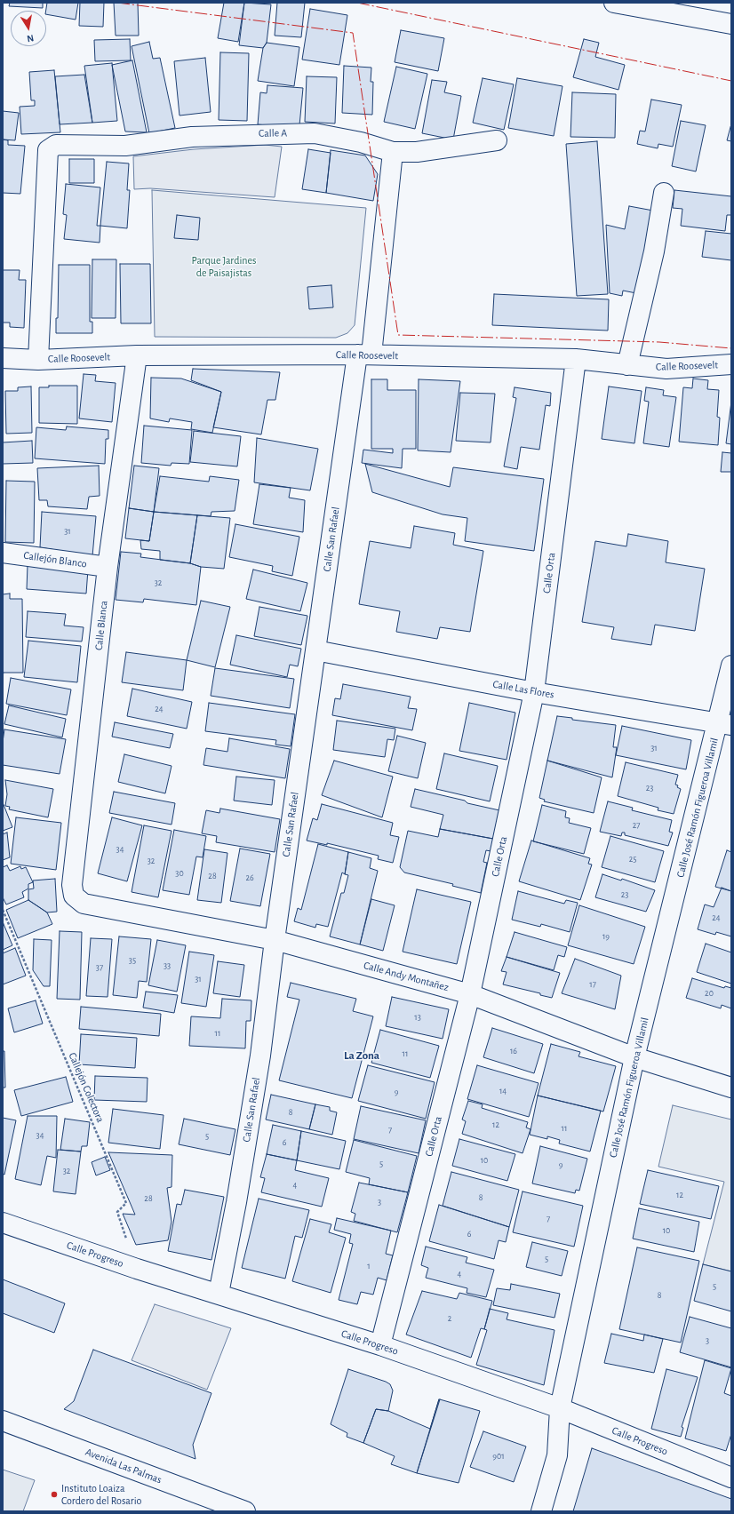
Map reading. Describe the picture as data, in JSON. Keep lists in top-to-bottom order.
{
  "streets": {
    "main road": [
      "Calle A",
      "Calle Roosevelt",
      "Calle San Rafael",
      "Callejón Blanco",
      "Calle Orta",
      "Calle Blanca",
      "Calle Las Flores",
      "Calle José Ramón Figueroa Villamil",
      "Calle Andy Montañez",
      "Calle Progreso",
      "Avenida Las Palmas"
    ],
    "path": ["Callejón Colectora"]
  },
  "crossings": [
    ["Calle A", "Calle Roosevelt"],
    ["Calle A", "Calle San Rafael"],
    ["Calle Roosevelt", "Calle San Rafael"],
    ["Calle Roosevelt", "Calle Orta"],
    ["Calle Roosevelt", "Calle Blanca"],
    ["Calle San Rafael", "Calle Las Flores"],
    ["Calle San Rafael", "Calle Andy Montañez"],
    ["Calle San Rafael", "Calle Progreso"],
    ["Callejón Blanco", "Calle Blanca"],
    ["Calle Orta", "Calle Las Flores"],
    ["Calle Orta", "Calle Andy Montañez"],
    ["Calle Orta", "Calle Progreso"],
    ["Calle Blanca", "Calle Andy Montañez"],
    ["Calle Las Flores", "Calle José Ramón Figueroa Villamil"],
    ["Calle José Ramón Figueroa Villamil", "Calle Andy Montañez"],
    ["Calle José Ramón Figueroa Villamil", "Calle Progreso"],
    ["Callejón Colectora", "Calle Progreso"]
  ],
  "districts": ["La Zona"],
  "parks": ["Parque Jardines de Paisajistas"],
  "places": ["Instituto Loaiza Cordero del Rosario"],
  "house_numbers": [
    "31",
    "32",
    "24",
    "31",
    "23",
    "27",
    "34",
    "25",
    "32",
    "30",
    "28",
    "26",
    "23",
    "24",
    "19",
    "35",
    "33",
    "37",
    "31",
    "17",
    "20",
    "13",
    "11",
    "16",
    "11",
    "14",
    "9",
    "8",
    "12",
    "11",
    "7",
    "34",
    "5",
    "6",
    "10",
    "5",
    "9",
    "32",
    "4",
    "12",
    "8",
    "28",
    "3",
    "7",
    "10",
    "6",
    "5",
    "1",
    "4",
    "5",
    "8",
    "2",
    "3",
    "901"
  ],
  "north": "bottom"
}
